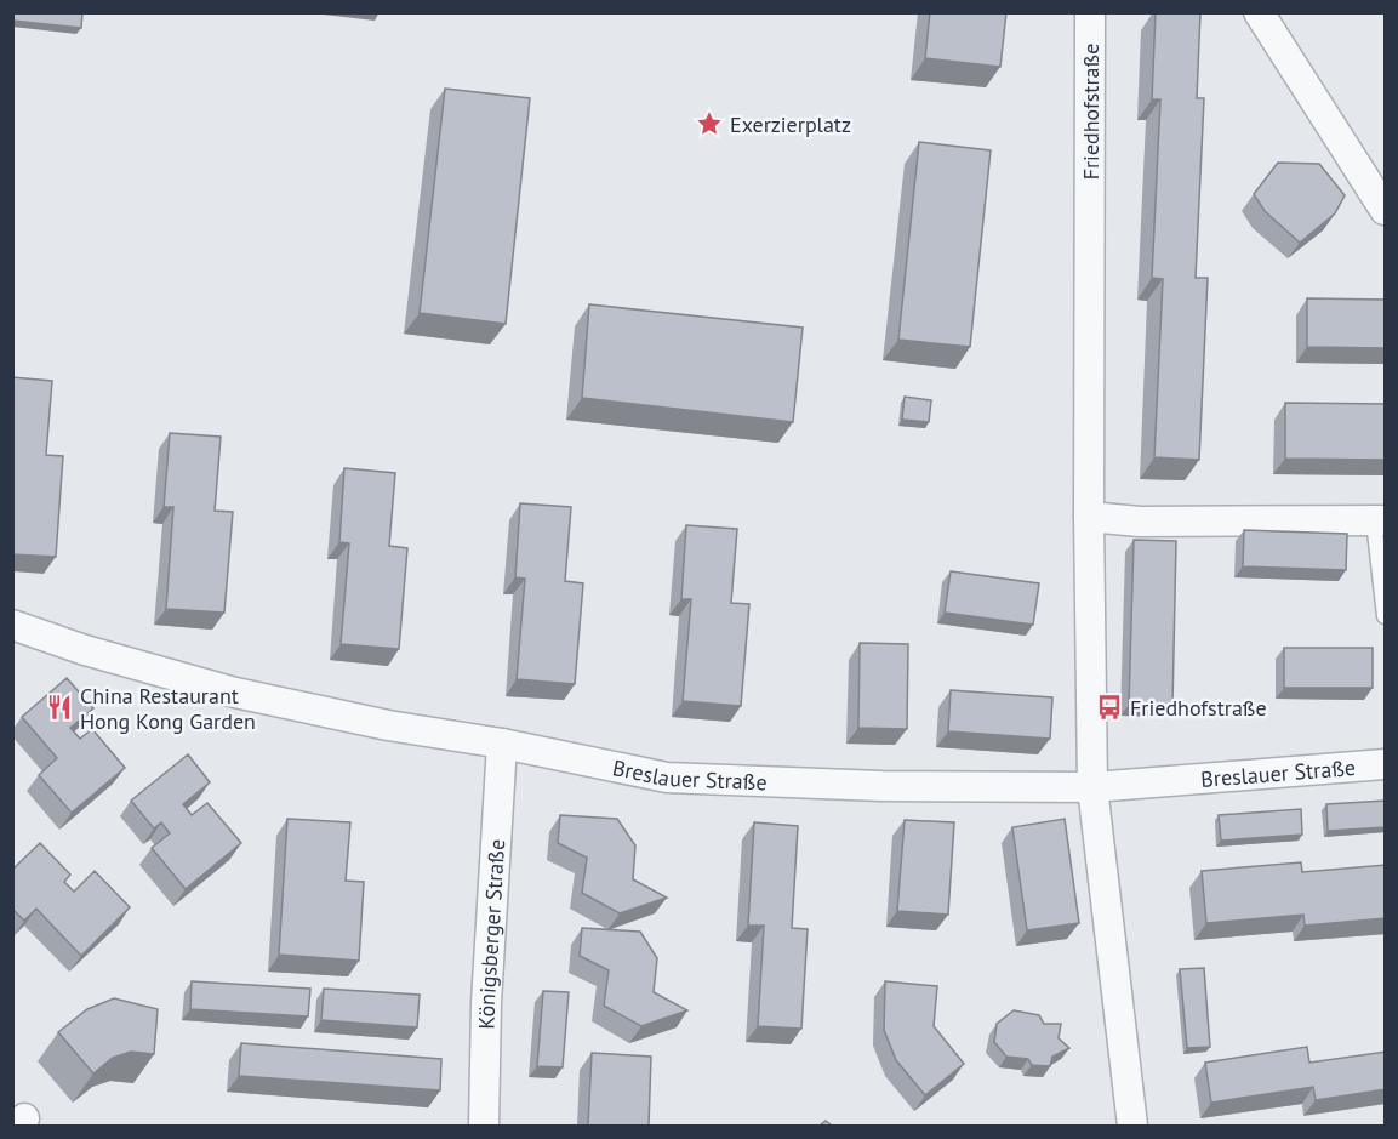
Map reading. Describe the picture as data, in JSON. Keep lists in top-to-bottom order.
{
  "streets": {
    "street": ["Friedhofstraße", "Breslauer Straße", "Königsberger Straße"]
  },
  "crossings": [
    ["Friedhofstraße", "Breslauer Straße"],
    ["Breslauer Straße", "Königsberger Straße"]
  ],
  "places": {
    "place": ["Exerzierplatz"],
    "restaurant": ["China Restaurant Hong Kong Garden"],
    "bus stop": ["Friedhofstraße"]
  }
}
